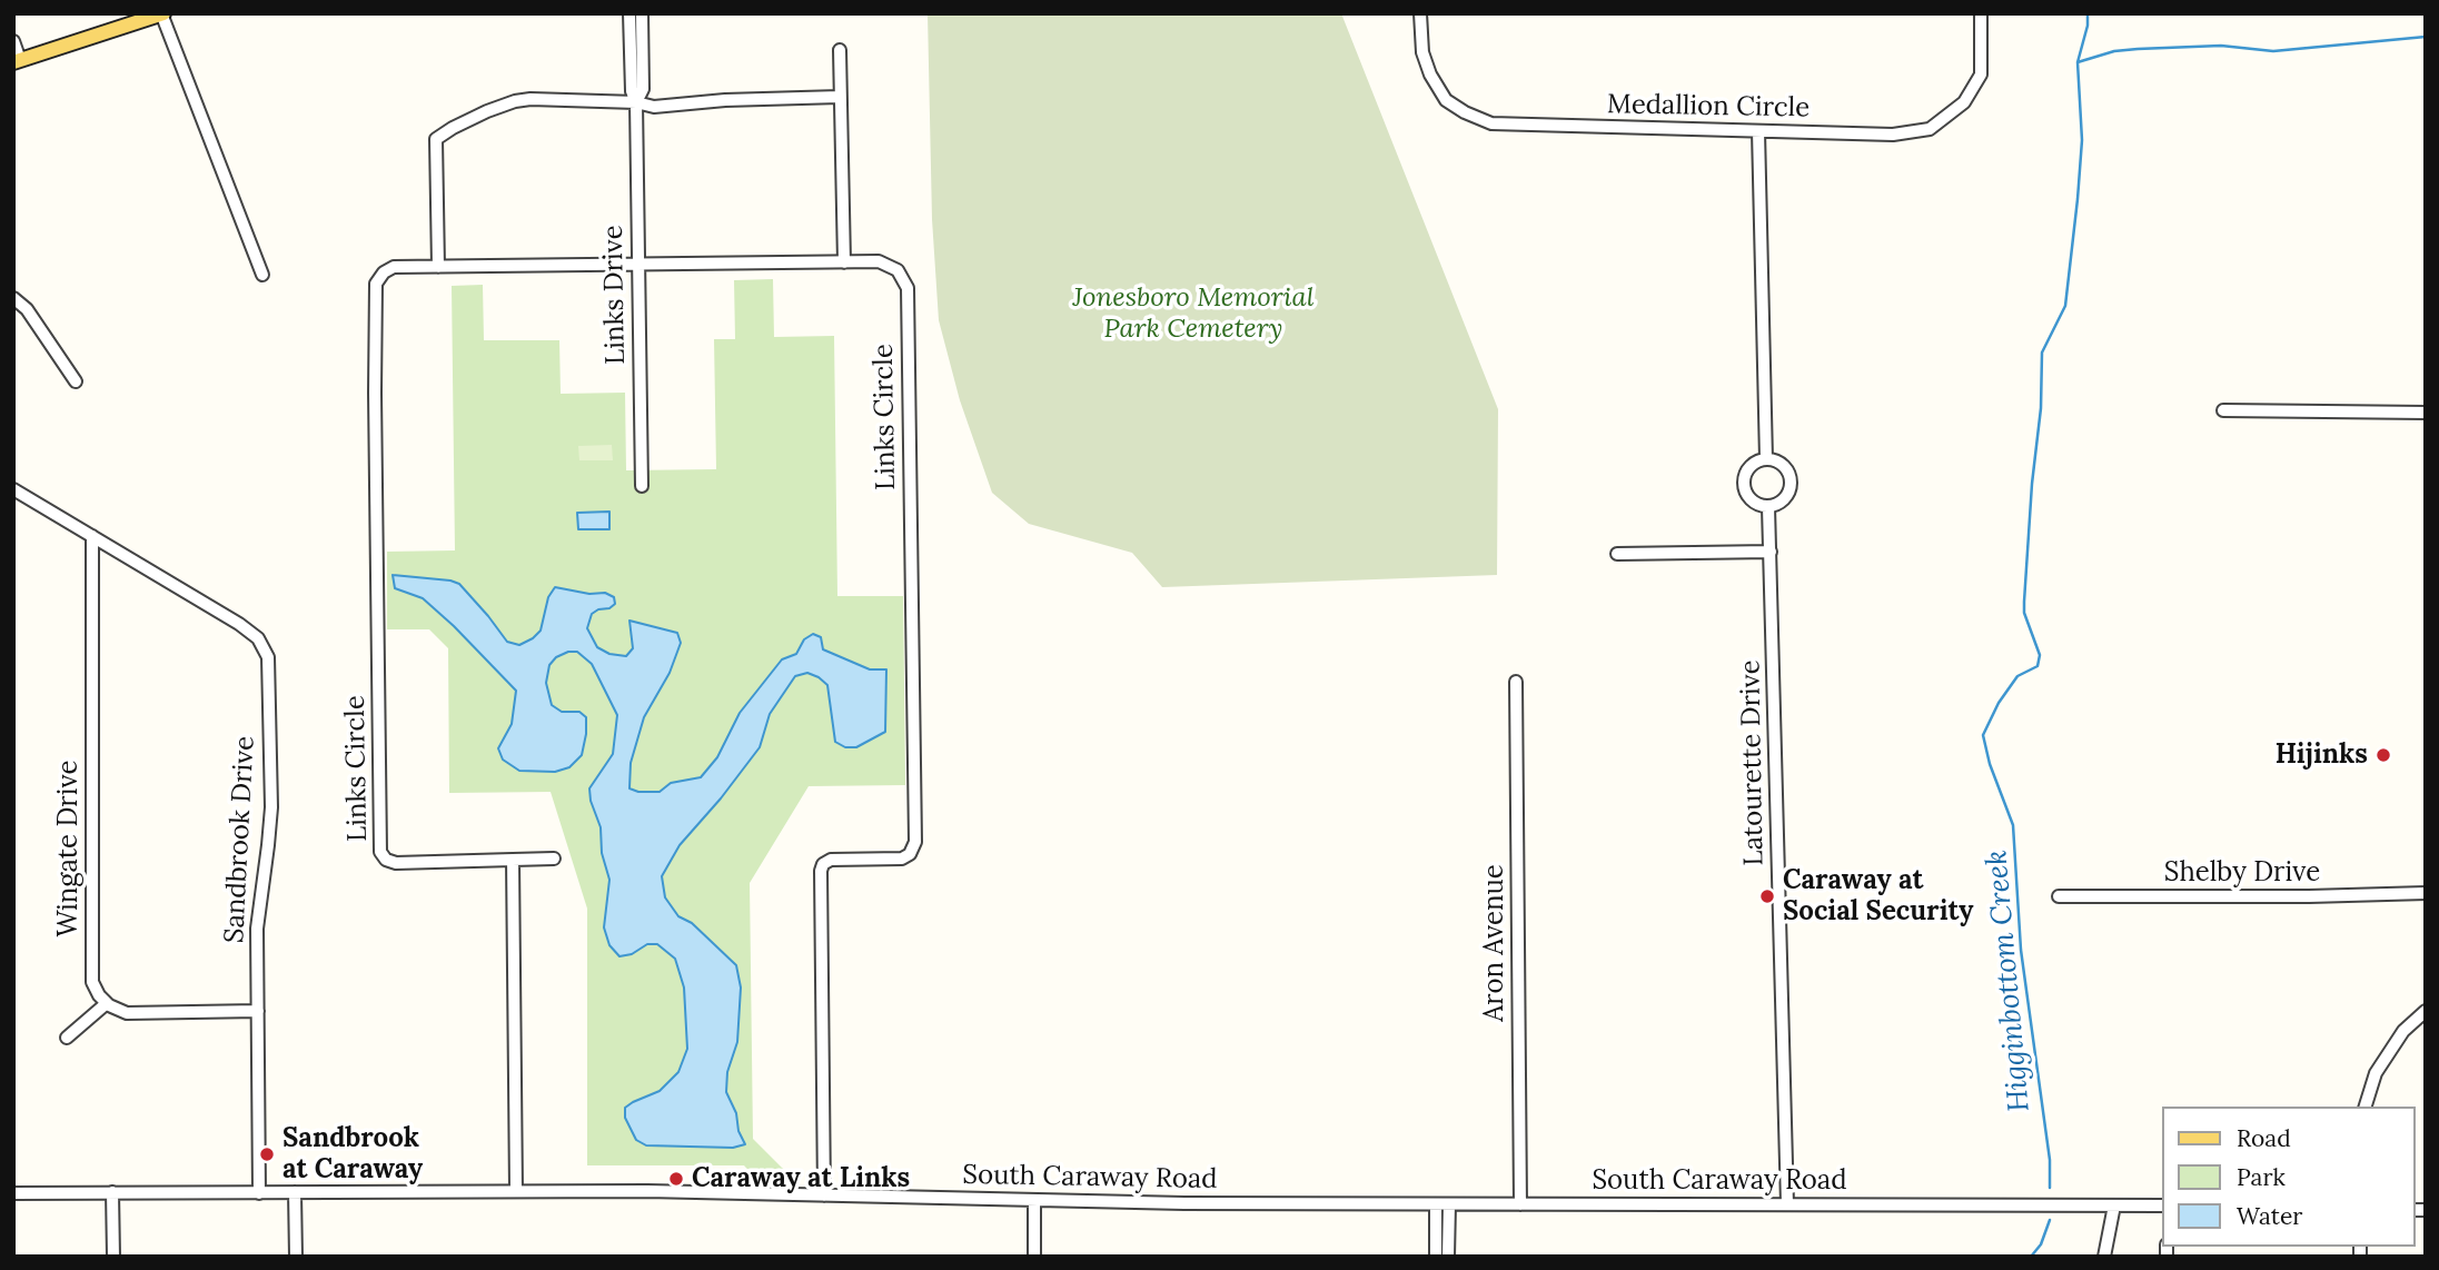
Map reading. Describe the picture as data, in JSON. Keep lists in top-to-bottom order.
{
  "streets": {
    "street": [
      "Medallion Circle",
      "Links Drive",
      "Links Circle",
      "Latourette Drive",
      "Sandbrook Drive",
      "Wingate Drive",
      "Shelby Drive",
      "Aron Avenue",
      "South Caraway Road"
    ]
  },
  "crossings": [
    ["Links Drive", "Links Circle"],
    ["Links Circle", "South Caraway Road"],
    ["Latourette Drive", "South Caraway Road"],
    ["Sandbrook Drive", "Wingate Drive"],
    ["Sandbrook Drive", "South Caraway Road"],
    ["Aron Avenue", "South Caraway Road"]
  ],
  "water": ["Higginbottom Creek"],
  "parks": ["Jonesboro Memorial Park Cemetery"],
  "places": [
    "Hijinks",
    "Caraway at Social Security",
    "Sandbrook at Caraway",
    "Caraway at Links"
  ],
  "legend": ["Road", "Park", "Water"]
}
